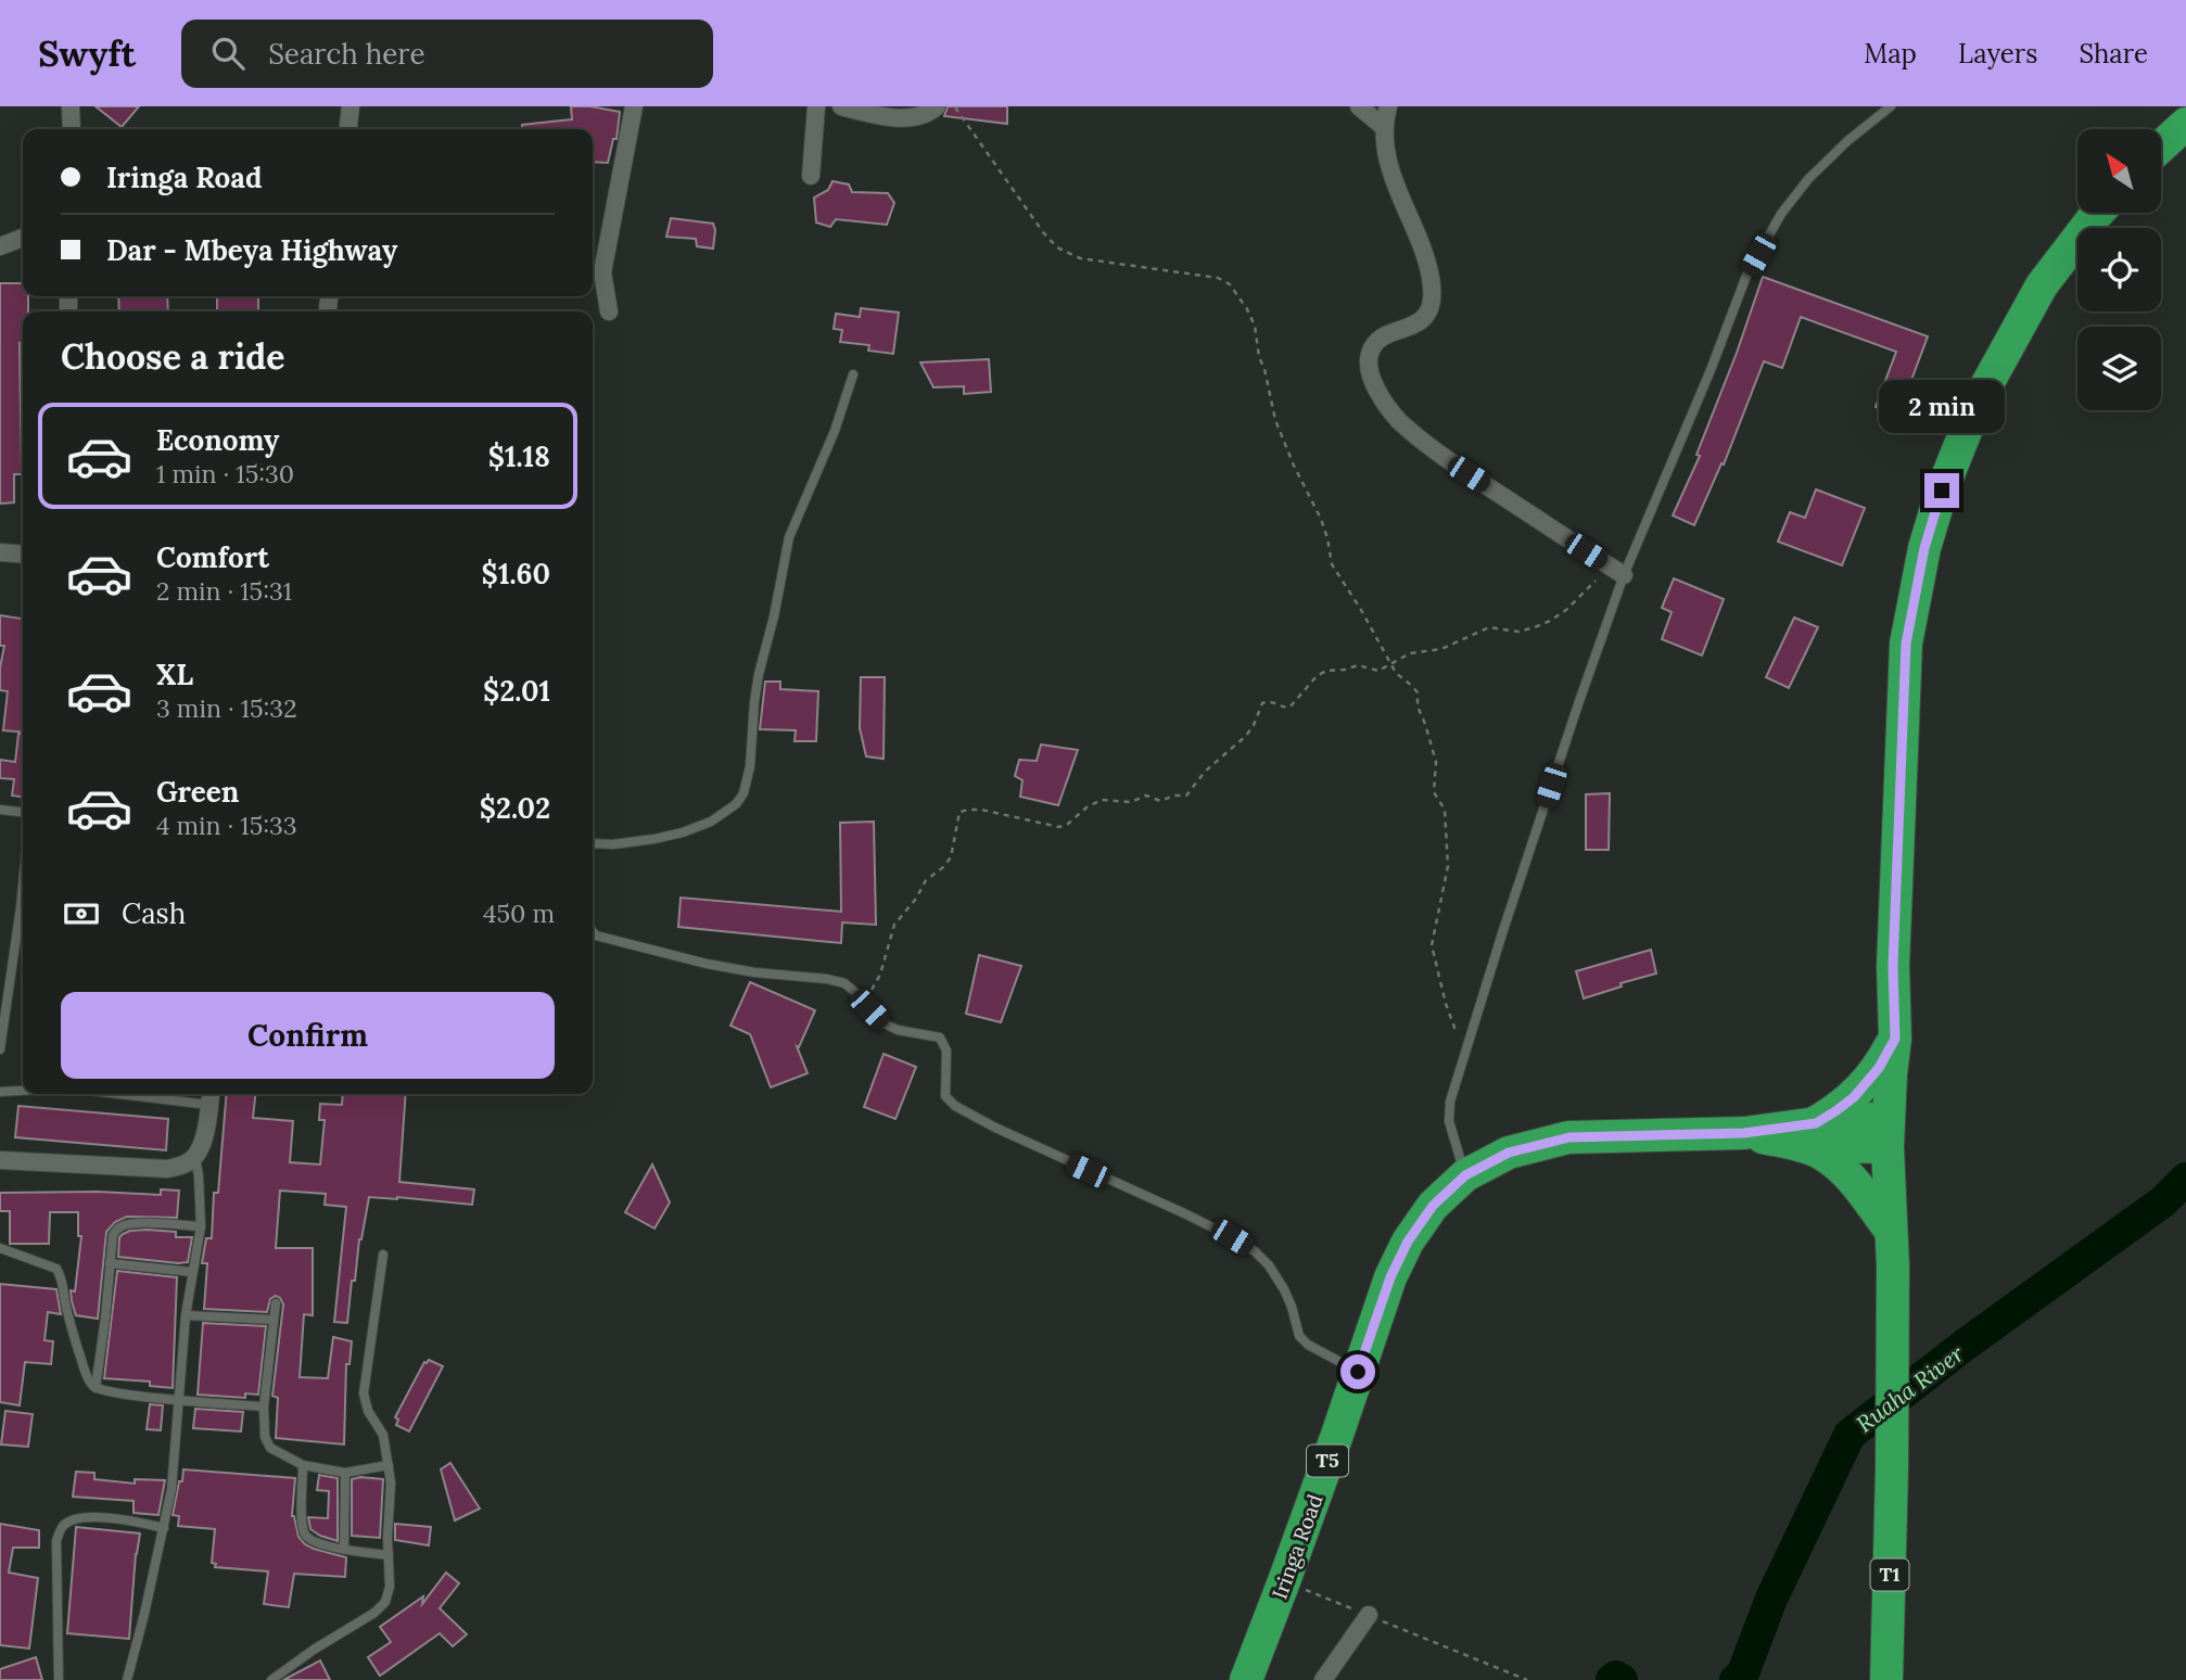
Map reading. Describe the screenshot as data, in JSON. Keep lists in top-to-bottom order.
{
  "streets": {
    "highway": ["T5", "Iringa Road", "T1"]
  },
  "crossings": [
    ["T5", "Iringa Road"],
    ["T5", "T1"]
  ],
  "water": ["Ruaha River"],
  "north": "top left",
  "page": {
    "header": "Swyft",
    "search": "Search here",
    "nav": ["Map", "Layers", "Share"],
    "banner": ["Iringa Road", "Dar - Mbeya Highway"],
    "heading": "Choose a ride",
    "bubble": "2 min",
    "list": [
      {
        "name": "Economy",
        "note": "1 min · 15:30",
        "value": "$1.18"
      },
      {
        "name": "Comfort",
        "note": "2 min · 15:31",
        "value": "$1.60"
      },
      {
        "name": "XL",
        "note": "3 min · 15:32",
        "value": "$2.01"
      },
      {
        "name": "Green",
        "note": "4 min · 15:33",
        "value": "$2.02"
      }
    ],
    "pay": ["Cash", "450 m"],
    "buttons": "Confirm"
  }
}
